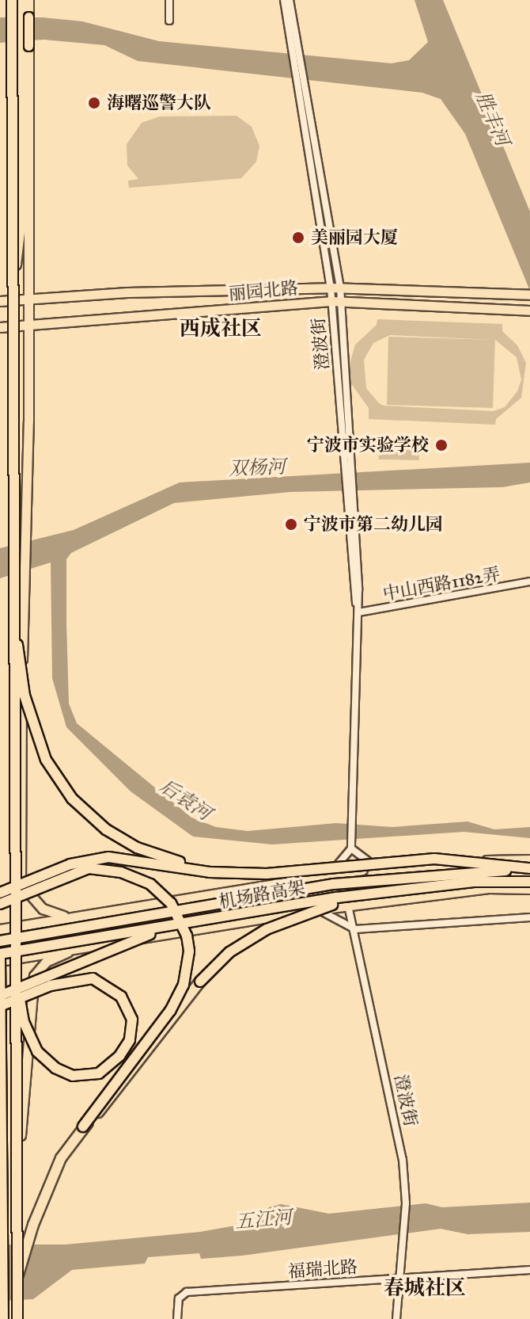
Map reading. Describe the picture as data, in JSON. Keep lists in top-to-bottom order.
{
  "streets": {
    "highway": ["机场路高架"],
    "main road": ["丽园北路"],
    "street": ["澄波街", "中山西路1182弄", "福瑞北路"]
  },
  "crossings": [
    ["丽园北路", "澄波街"],
    ["澄波街", "中山西路1182弄"],
    ["澄波街", "福瑞北路"]
  ],
  "districts": ["西成社区", "春城社区"],
  "water": [
    "胜丰河",
    "双杨河",
    "后袁河",
    "五江河"
  ],
  "places": [
    "海曙巡警大队",
    "美丽园大厦",
    "宁波市实验学校",
    "宁波市第二幼儿园"
  ]
}
